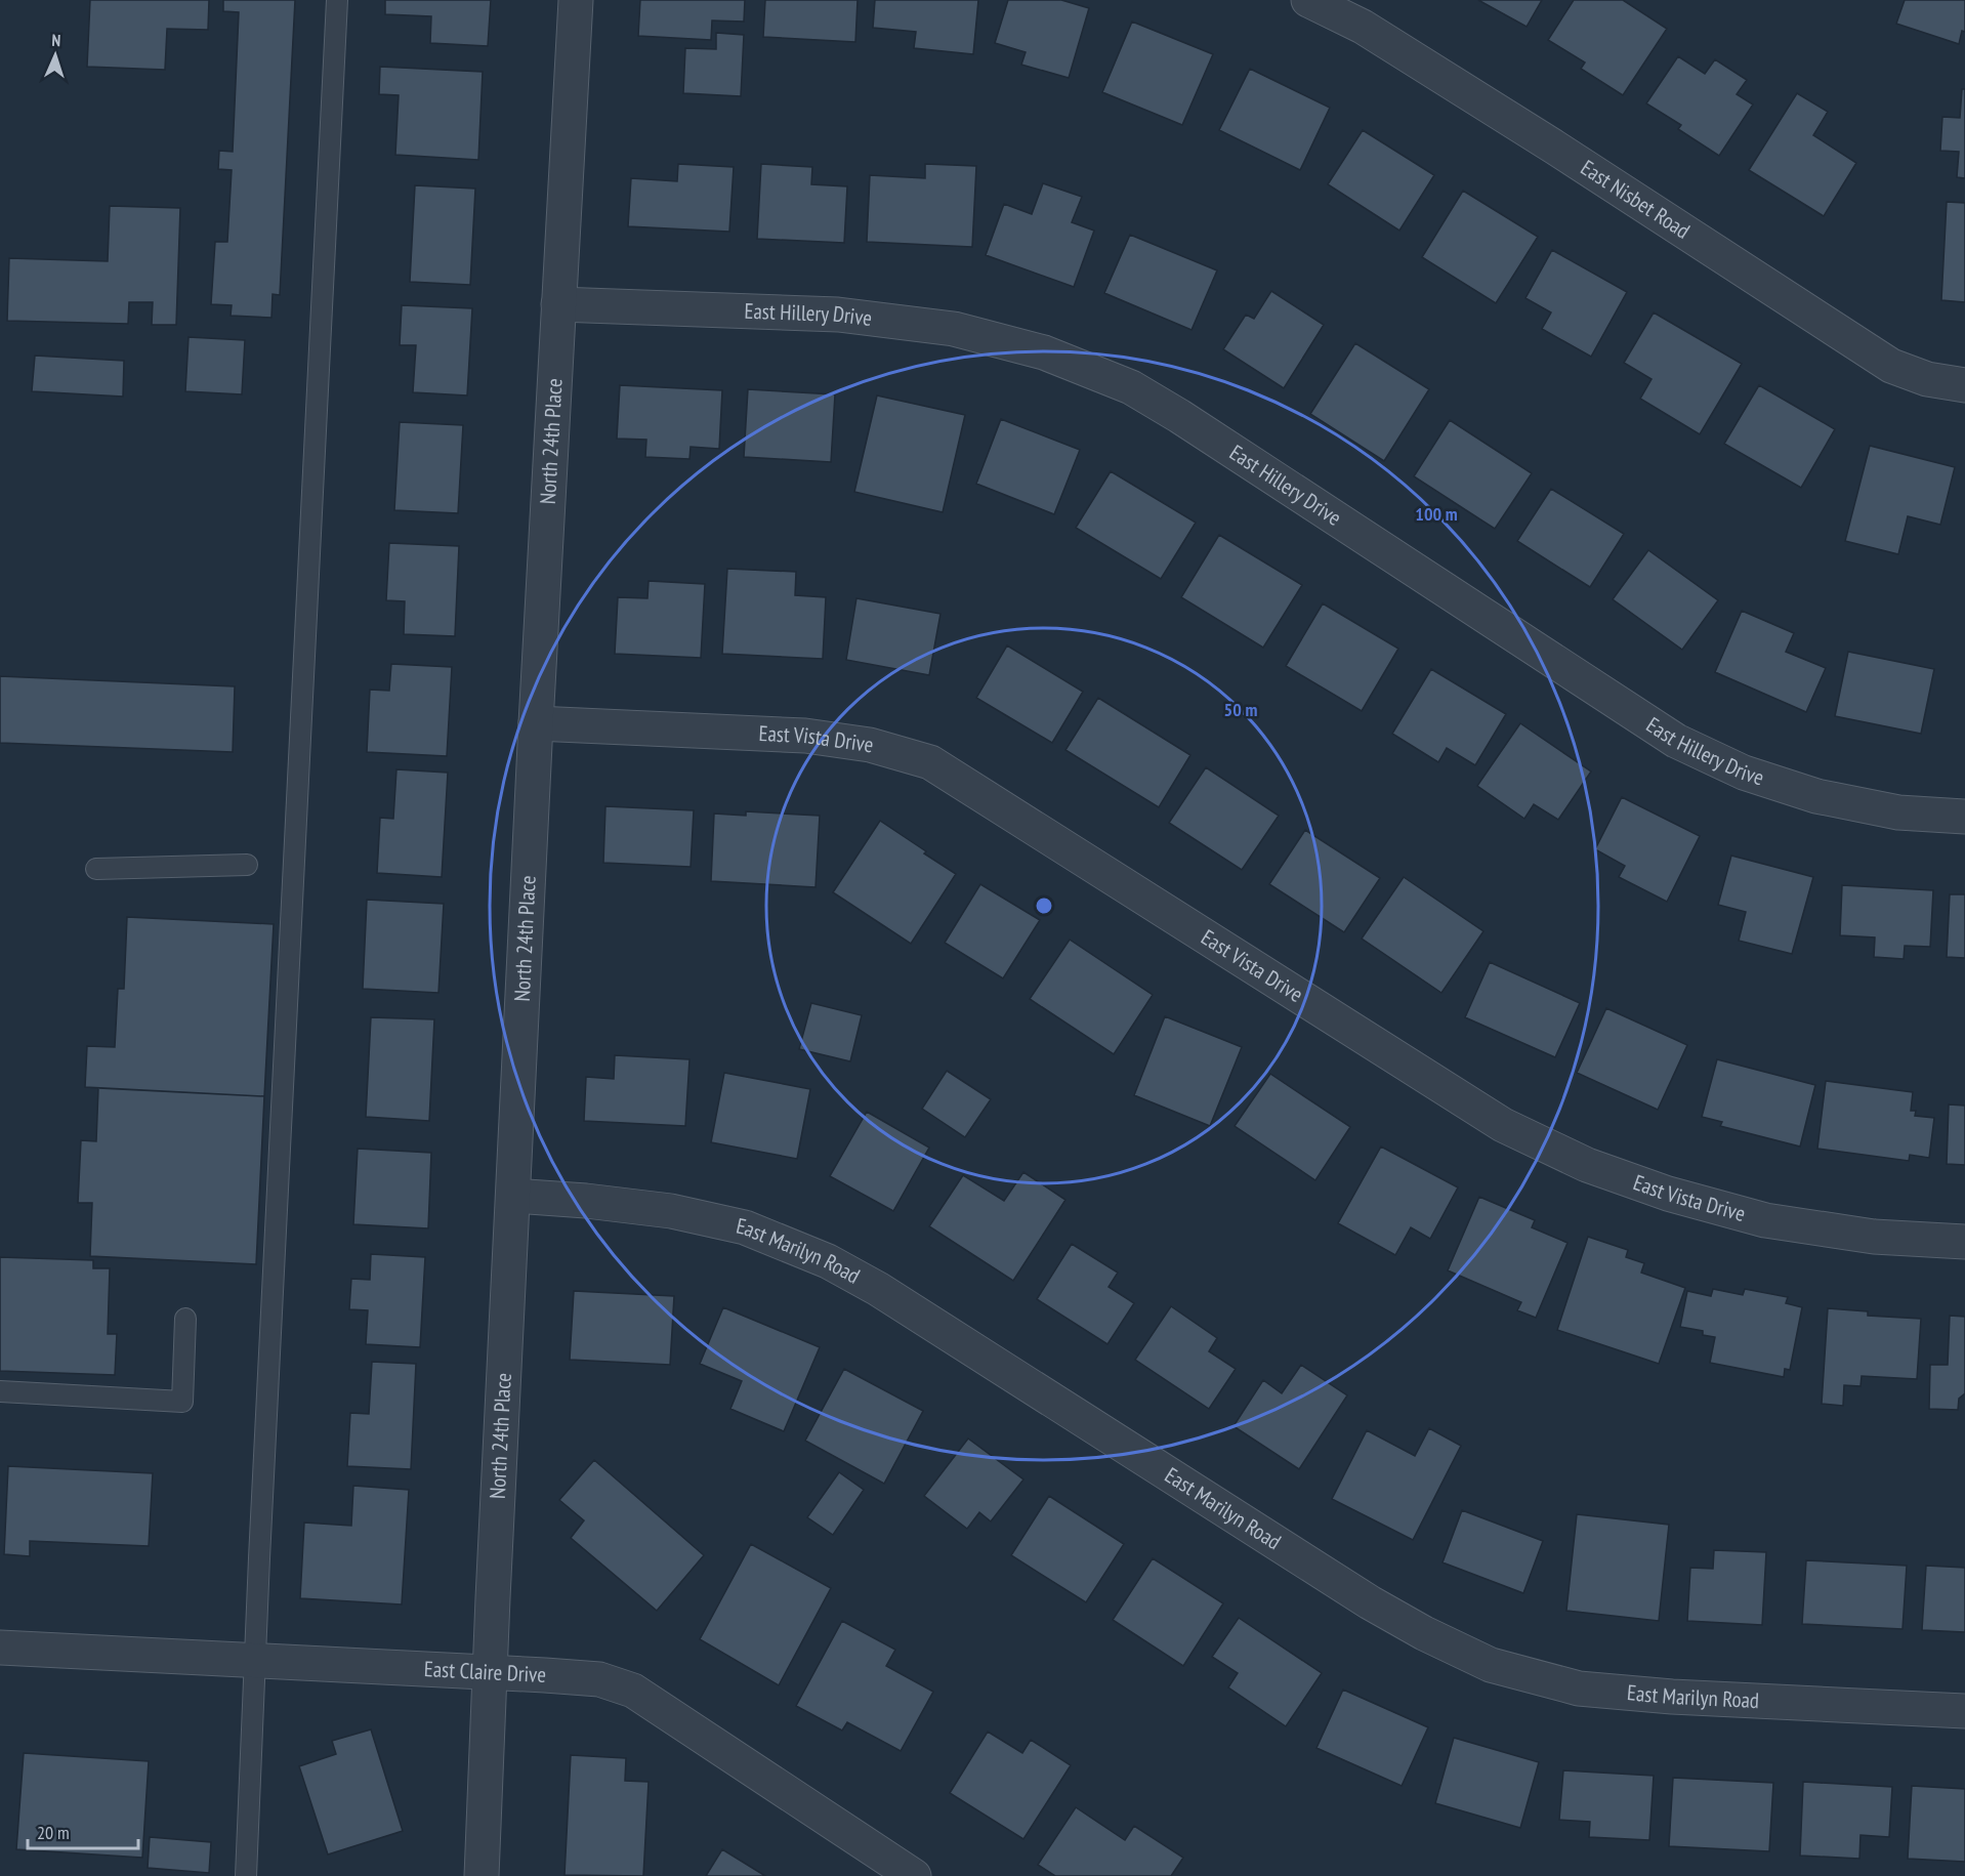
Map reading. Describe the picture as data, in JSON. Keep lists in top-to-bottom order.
{
  "streets": {
    "street": [
      "East Nisbet Road",
      "East Hillery Drive",
      "North 24th Place",
      "East Vista Drive",
      "East Marilyn Road",
      "East Claire Drive"
    ]
  },
  "crossings": [
    ["East Hillery Drive", "North 24th Place"],
    ["North 24th Place", "East Vista Drive"],
    ["North 24th Place", "East Marilyn Road"],
    ["North 24th Place", "East Claire Drive"]
  ],
  "scale_bar": "20 m",
  "north": "top",
  "rings": ["100 m", "50 m"]
}
